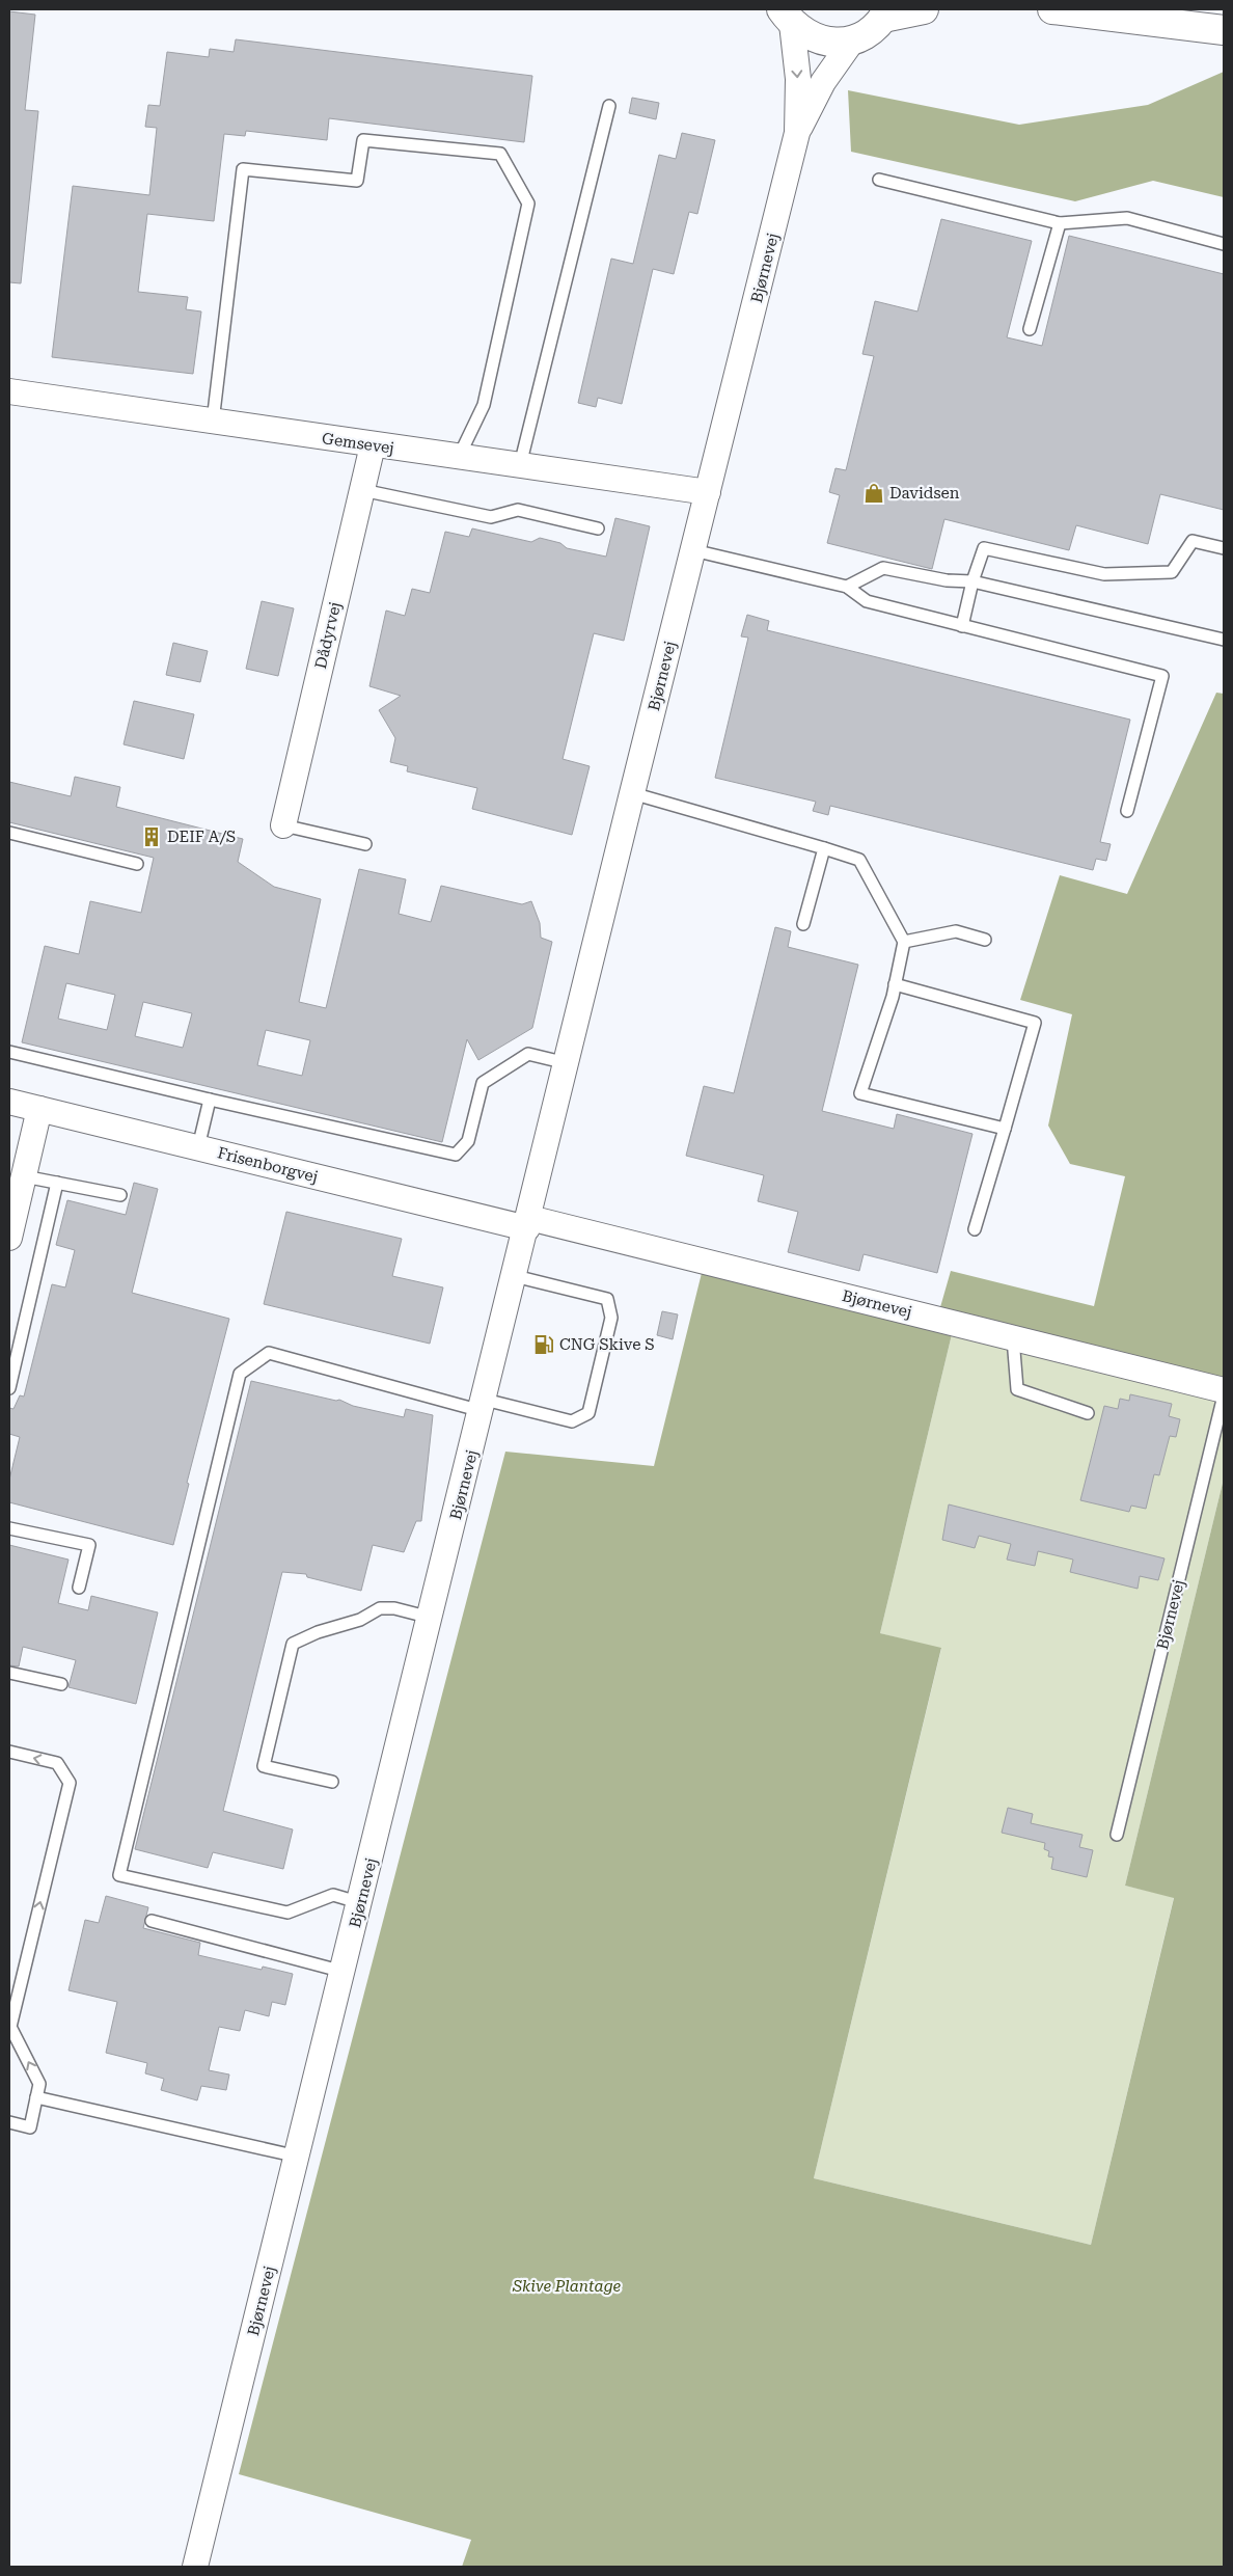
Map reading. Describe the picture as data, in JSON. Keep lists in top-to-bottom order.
{
  "streets": {
    "street": [
      "Bjørnevej",
      "Gemsevej",
      "Dådyrvej",
      "Frisenborgvej"
    ]
  },
  "crossings": [
    ["Bjørnevej", "Gemsevej"],
    ["Bjørnevej", "Frisenborgvej"],
    ["Gemsevej", "Dådyrvej"]
  ],
  "parks": ["Skive Plantage"],
  "places": {
    "shop": ["Davidsen"],
    "building": ["DEIF A/S"],
    "fuel station": ["CNG Skive S"]
  }
}
